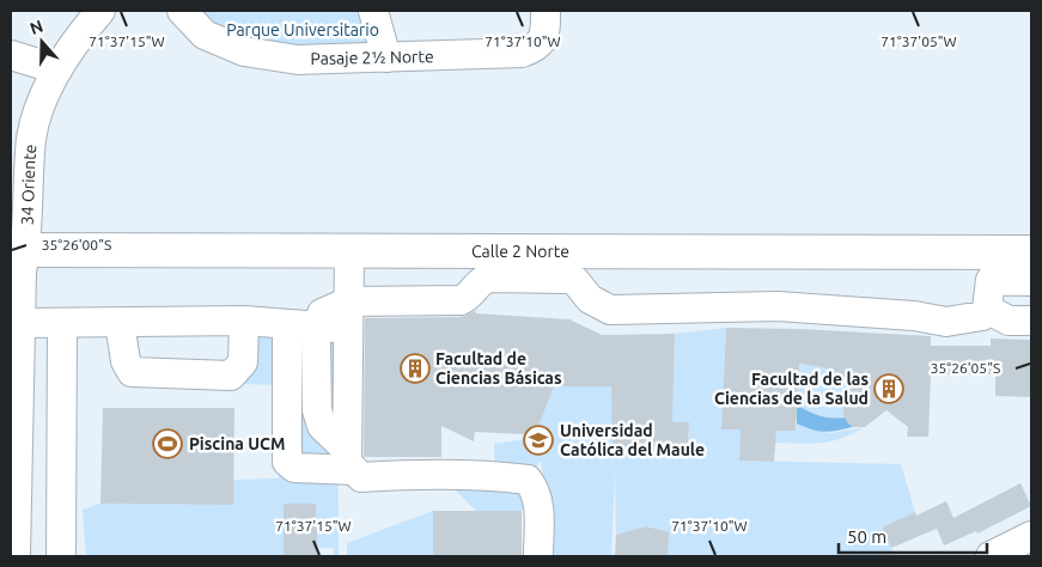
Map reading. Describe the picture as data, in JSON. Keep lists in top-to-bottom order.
{
  "streets": {
    "main road": ["Calle 2 Norte"],
    "street": ["Pasaje 2½ Norte", "34 Oriente"]
  },
  "crossings": [
    ["34 Oriente", "Calle 2 Norte"]
  ],
  "parks": ["Parque Universitario"],
  "places": {
    "building": ["Facultad de Ciencias Básicas", "Facultad de las Ciencias de la Salud"],
    "school or university": ["Universidad Católica del Maule"],
    "sports": ["Piscina UCM"]
  },
  "scale_bar": "50 m",
  "north": "top",
  "coordinates": [
    "71°37'15\"W",
    "71°37'10\"W",
    "71°37'05\"W",
    "35°26'00\"S",
    "35°26'05\"S"
  ]
}
